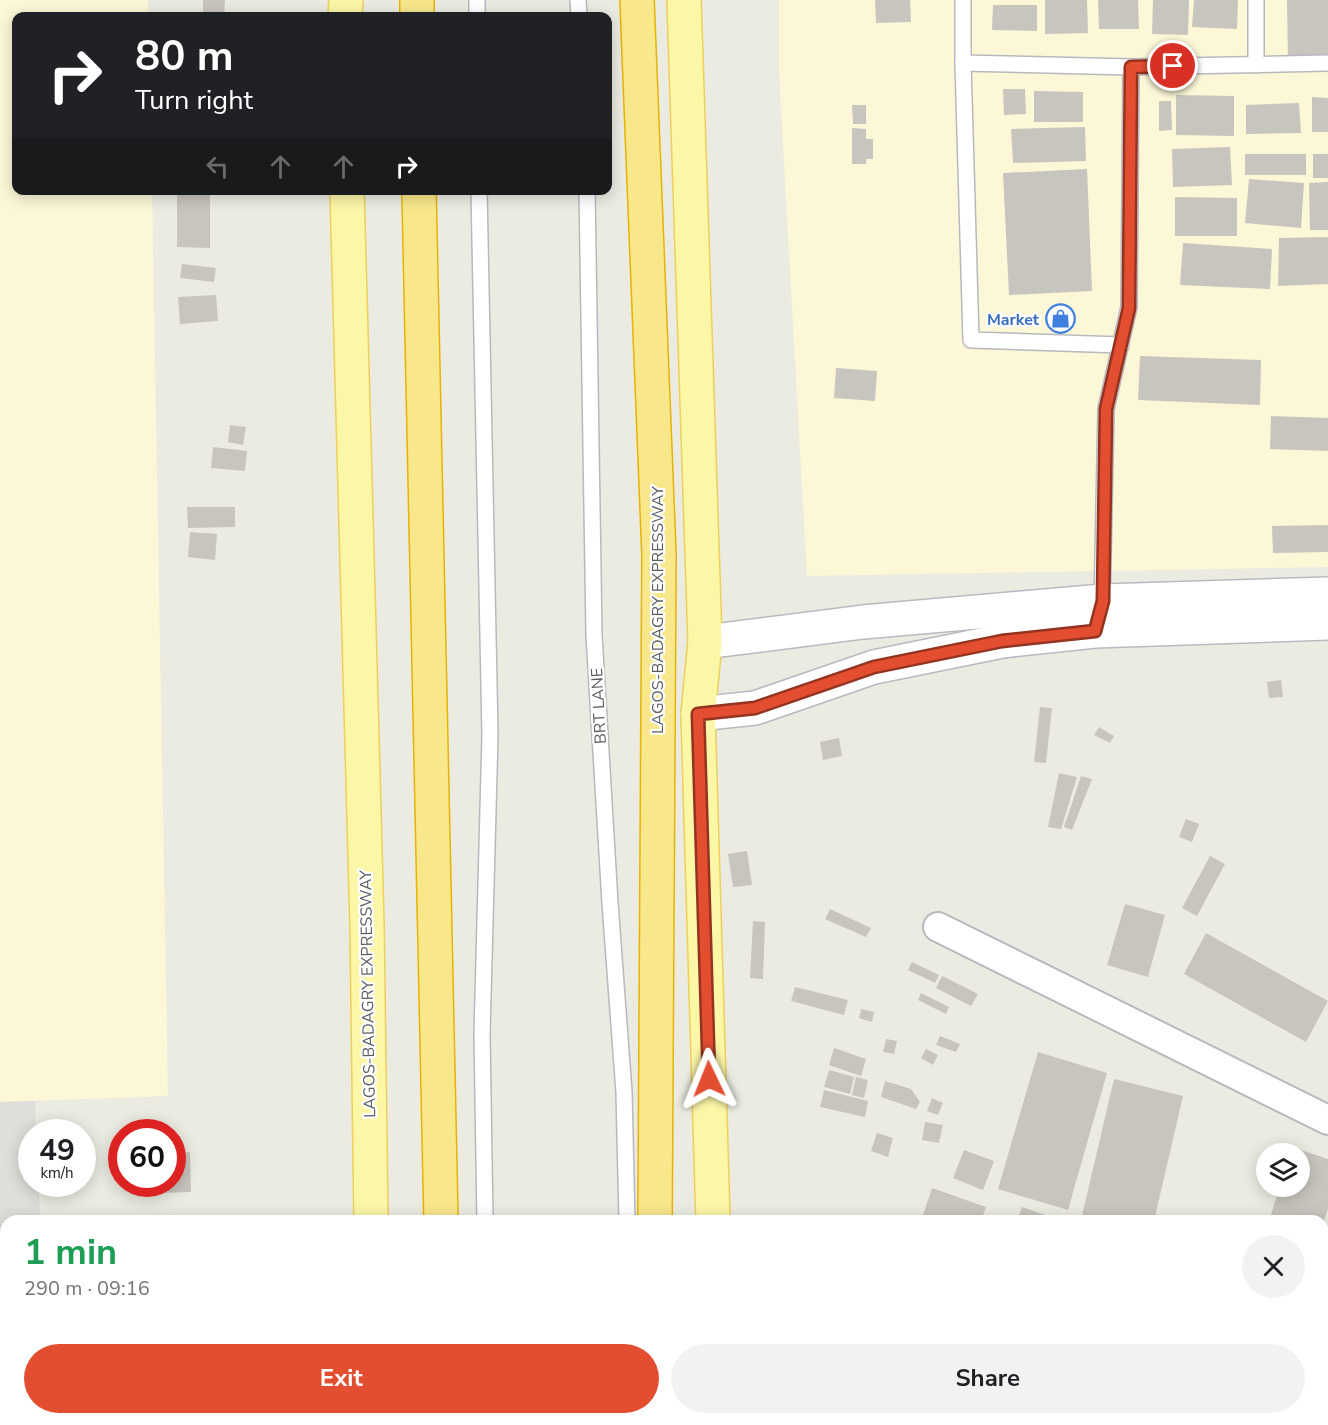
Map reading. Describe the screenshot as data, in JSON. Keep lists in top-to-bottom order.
{
  "streets": {
    "highway": ["LAGOS-BADAGRY EXPRESSWAY"],
    "lane": ["BRT LANE"]
  },
  "places": {
    "shop": ["Market"]
  },
  "page": {
    "turn": ["80 m", "Turn right"],
    "speed": "49 km/h",
    "limit": "60",
    "heading": ["1 min", "290 m · 09:16"],
    "buttons": ["Exit", "Share"]
  }
}
